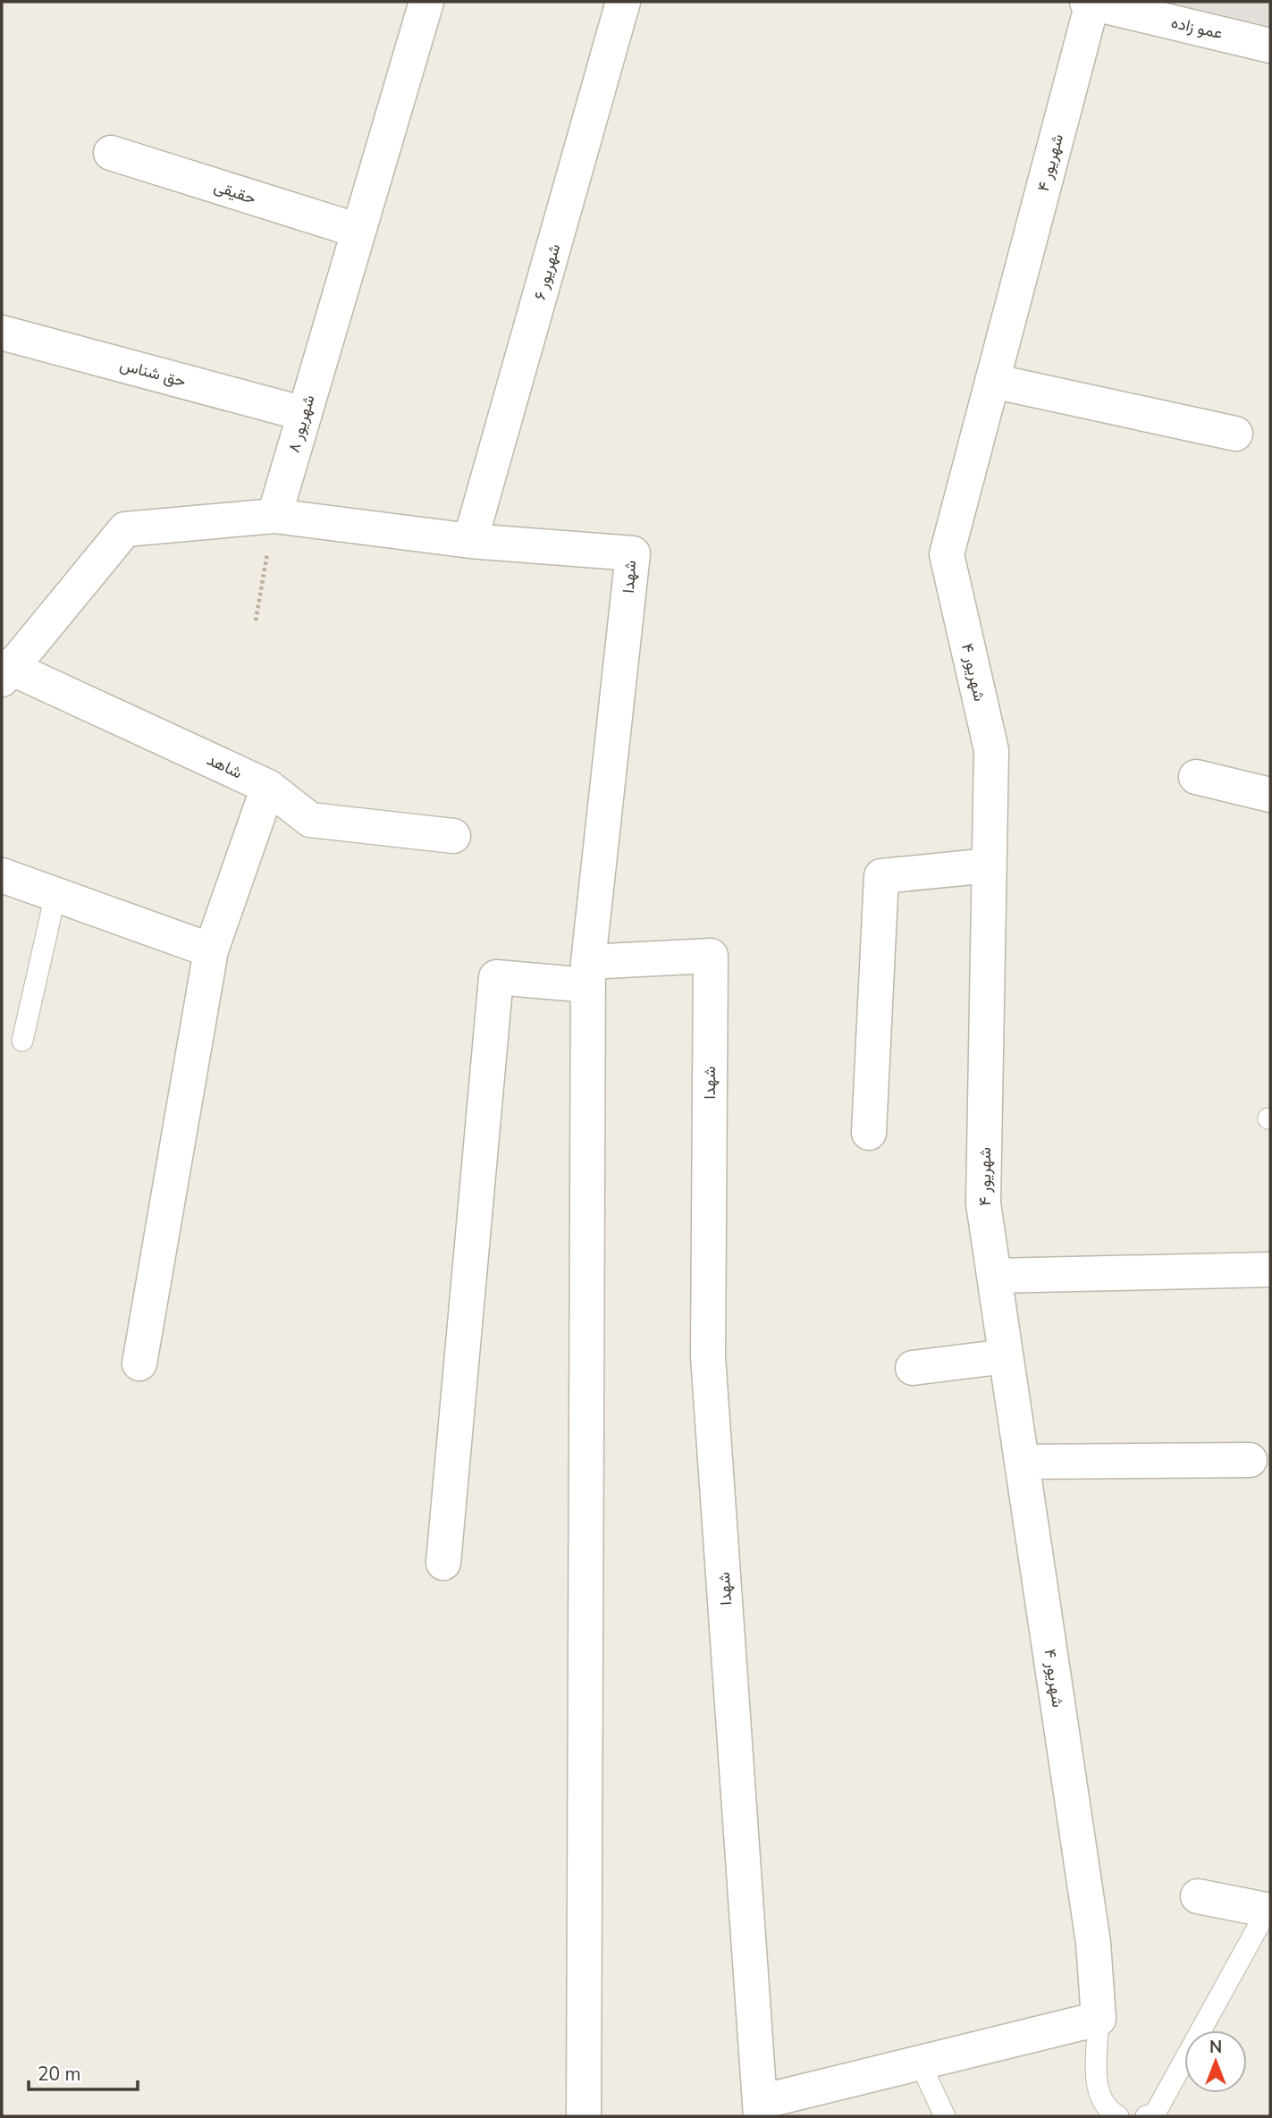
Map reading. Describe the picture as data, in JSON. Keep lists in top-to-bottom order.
{
  "streets": {
    "street": [
      "عمو زاده",
      "شهریور ۴",
      "حقیقی",
      "شهریور ۶",
      "حق شناس",
      "شهریور ۸",
      "شهدا",
      "شاهد"
    ]
  },
  "crossings": [
    ["عمو زاده", "شهریور ۴"],
    ["حقیقی", "شهریور ۸"],
    ["شهریور ۶", "شهدا"],
    ["حق شناس", "شهریور ۸"],
    ["شهریور ۸", "شهدا"]
  ],
  "scale_bar": "20 m",
  "north": "top"
}
